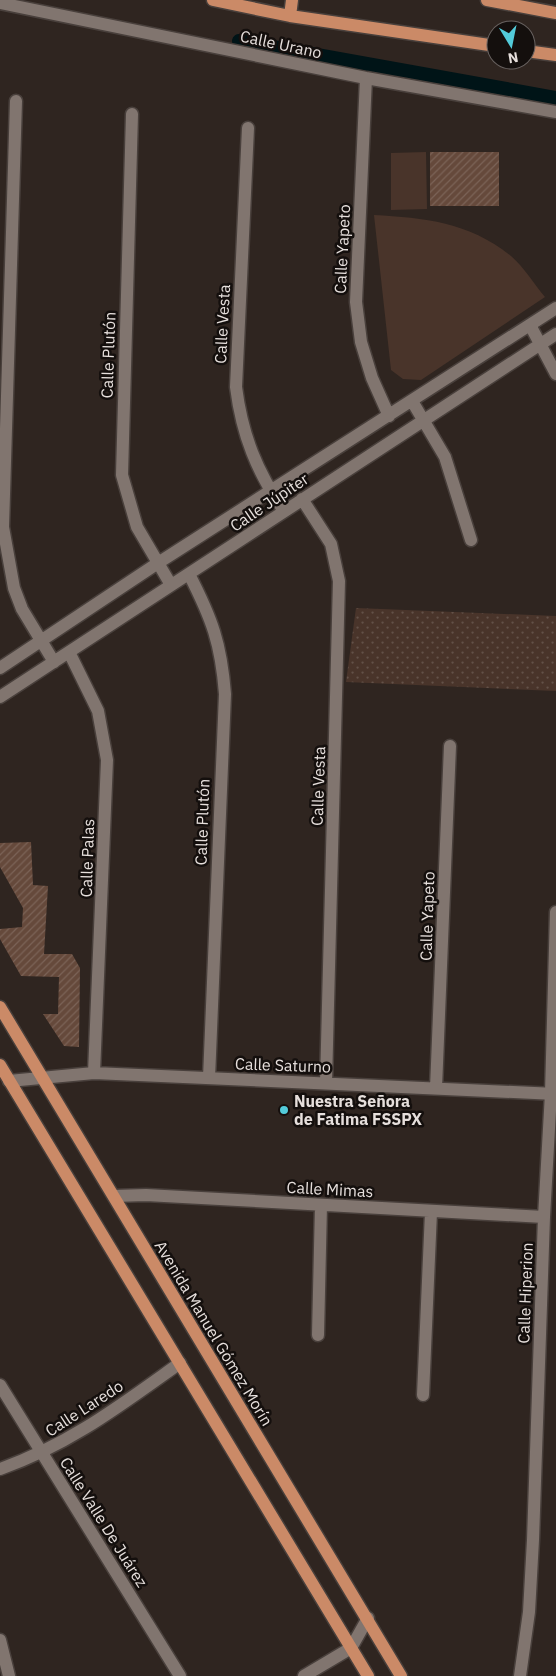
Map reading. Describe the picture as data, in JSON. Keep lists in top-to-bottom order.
{
  "streets": {
    "main road": ["Avenida Manuel Gómez Morín"],
    "street": [
      "Calle Urano",
      "Calle Yapeto",
      "Calle Vesta",
      "Calle Plutón",
      "Calle Júpiter",
      "Calle Palas",
      "Calle Saturno",
      "Calle Mimas",
      "Calle Hiperion",
      "Calle Laredo",
      "Calle Valle De Juárez"
    ]
  },
  "crossings": [
    ["Calle Urano", "Calle Yapeto"],
    ["Calle Yapeto", "Calle Júpiter"],
    ["Calle Yapeto", "Calle Saturno"],
    ["Calle Vesta", "Calle Júpiter"],
    ["Calle Vesta", "Calle Saturno"],
    ["Calle Plutón", "Calle Júpiter"],
    ["Calle Plutón", "Calle Saturno"],
    ["Calle Júpiter", "Calle Palas"],
    ["Calle Palas", "Calle Saturno"],
    ["Calle Saturno", "Calle Hiperion"],
    ["Calle Saturno", "Avenida Manuel Gómez Morín"],
    ["Calle Mimas", "Calle Hiperion"],
    ["Calle Mimas", "Avenida Manuel Gómez Morín"],
    ["Calle Laredo", "Calle Valle De Juárez"]
  ],
  "places": ["Nuestra Señora de Fatima FSSPX"],
  "north": "bottom"
}
